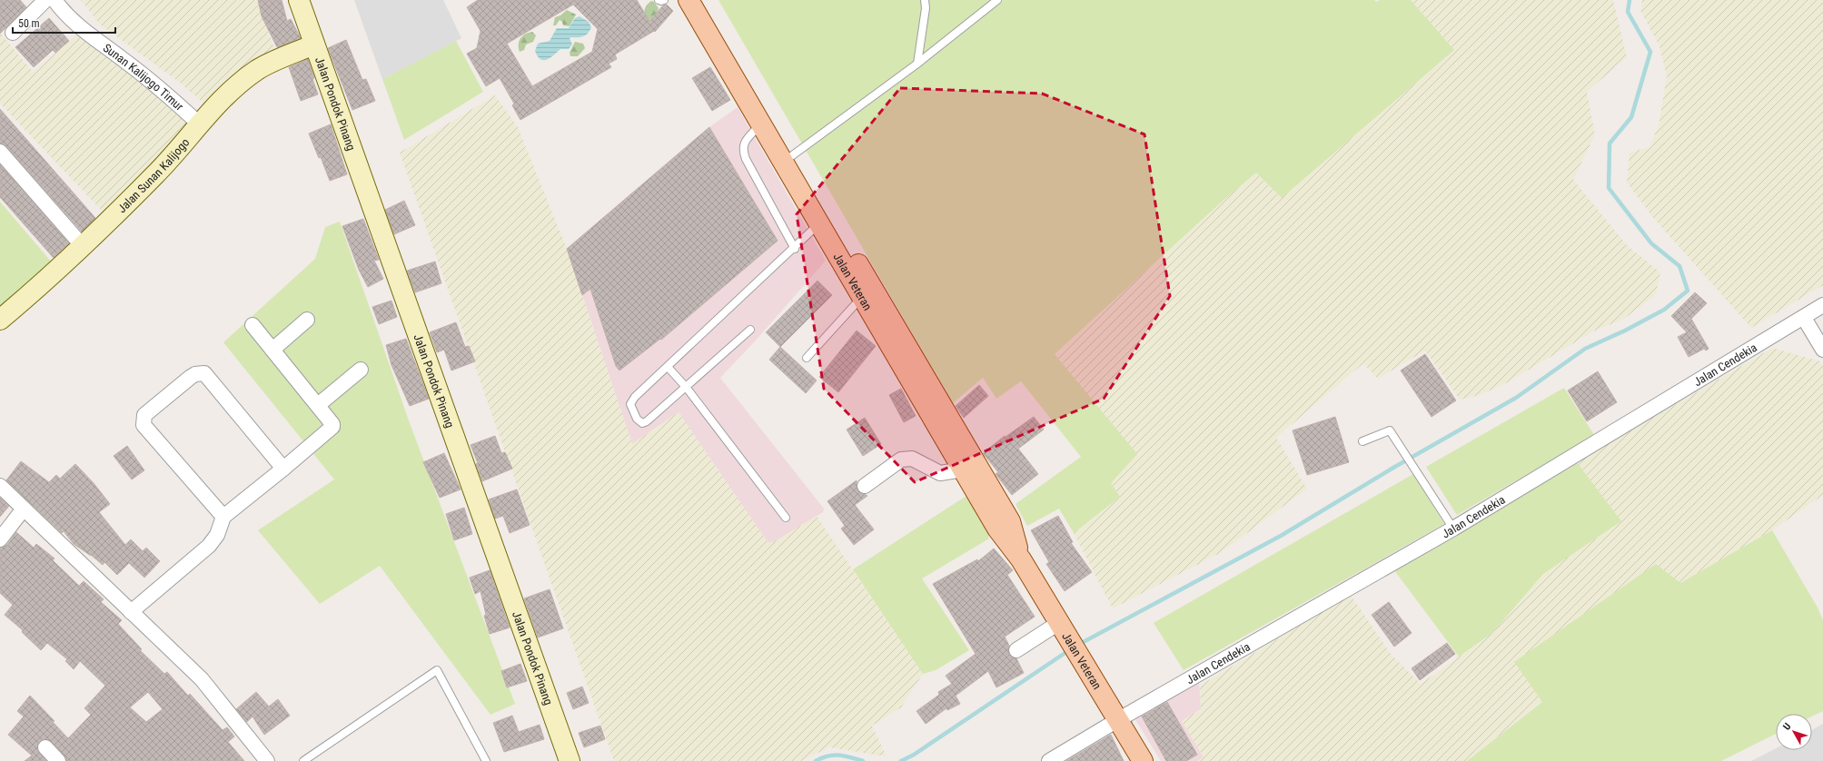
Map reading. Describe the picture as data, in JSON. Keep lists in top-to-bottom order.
{
  "streets": {
    "main road": ["Jalan Veteran"],
    "street": [
      "Sunan Kalijogo Timur",
      "Jalan Pondok Pinang",
      "Jalan Sunan Kalijogo",
      "Jalan Cendekia"
    ]
  },
  "crossings": [
    ["Sunan Kalijogo Timur", "Jalan Sunan Kalijogo"],
    ["Jalan Pondok Pinang", "Jalan Sunan Kalijogo"],
    ["Jalan Veteran", "Jalan Cendekia"]
  ],
  "scale_bar": "50 m",
  "north": "top left"
}
